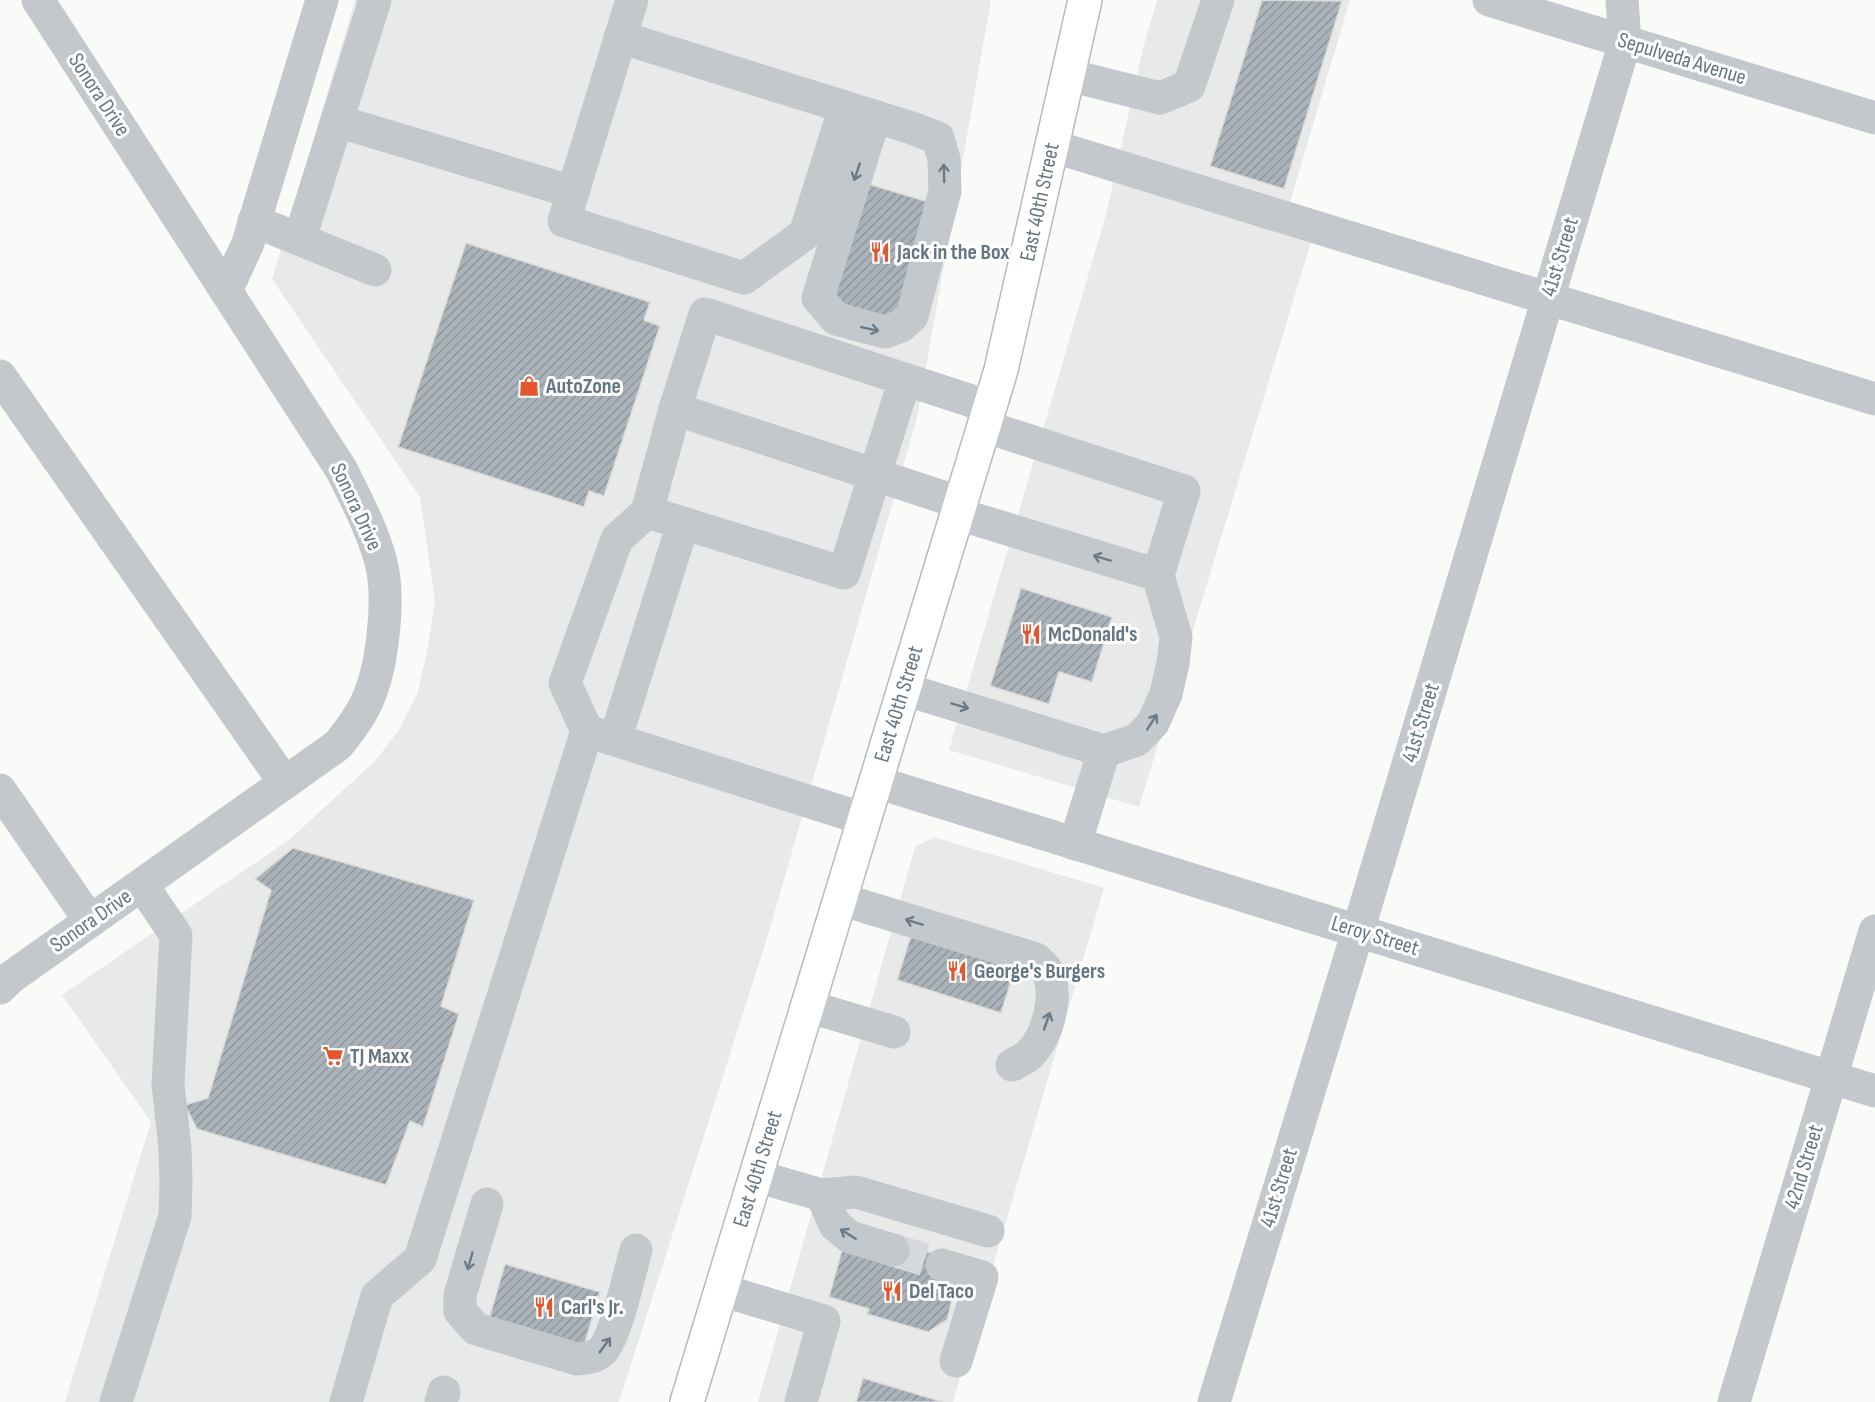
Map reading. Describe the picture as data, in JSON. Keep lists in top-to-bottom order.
{
  "streets": {
    "main road": ["East 40th Street"],
    "street": [
      "Sepulveda Avenue",
      "Sonora Drive",
      "41st Street",
      "Leroy Street",
      "42nd Street"
    ]
  },
  "crossings": [
    ["Sepulveda Avenue", "41st Street"],
    ["East 40th Street", "Leroy Street"],
    ["41st Street", "Leroy Street"],
    ["Leroy Street", "42nd Street"]
  ],
  "places": {
    "restaurant": [
      "Jack in the Box",
      "McDonald's",
      "George's Burgers",
      "Del Taco",
      "Carl's Jr."
    ],
    "shop": ["AutoZone"],
    "supermarket": ["TJ Maxx"]
  }
}
